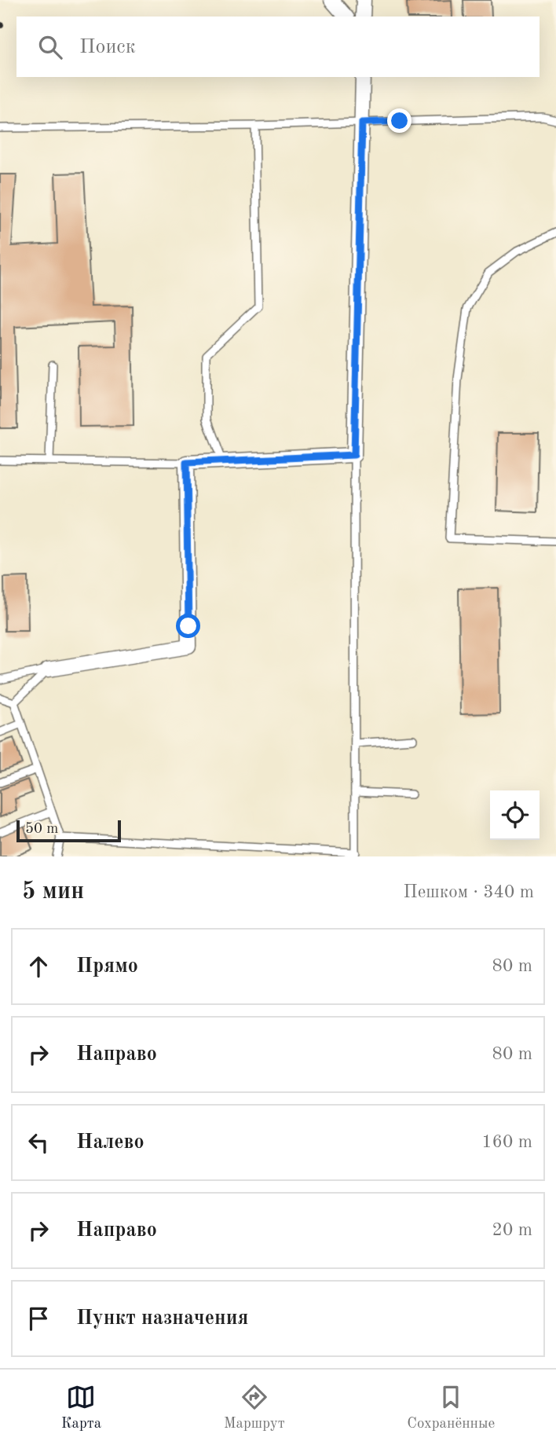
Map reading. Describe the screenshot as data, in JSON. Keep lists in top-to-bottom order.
{
  "scale_bar": "50 m",
  "page": {
    "search": "Поиск",
    "scale": "50 m",
    "heading": ["5 мин", "Пешком · 340 m"],
    "list": [
      ["Прямо", "80 m"],
      ["Направо", "80 m"],
      ["Налево", "160 m"],
      ["Направо", "20 m"],
      "Пункт назначения"
    ],
    "nav": ["Карта", "Маршрут", "Сохранённые"]
  }
}
